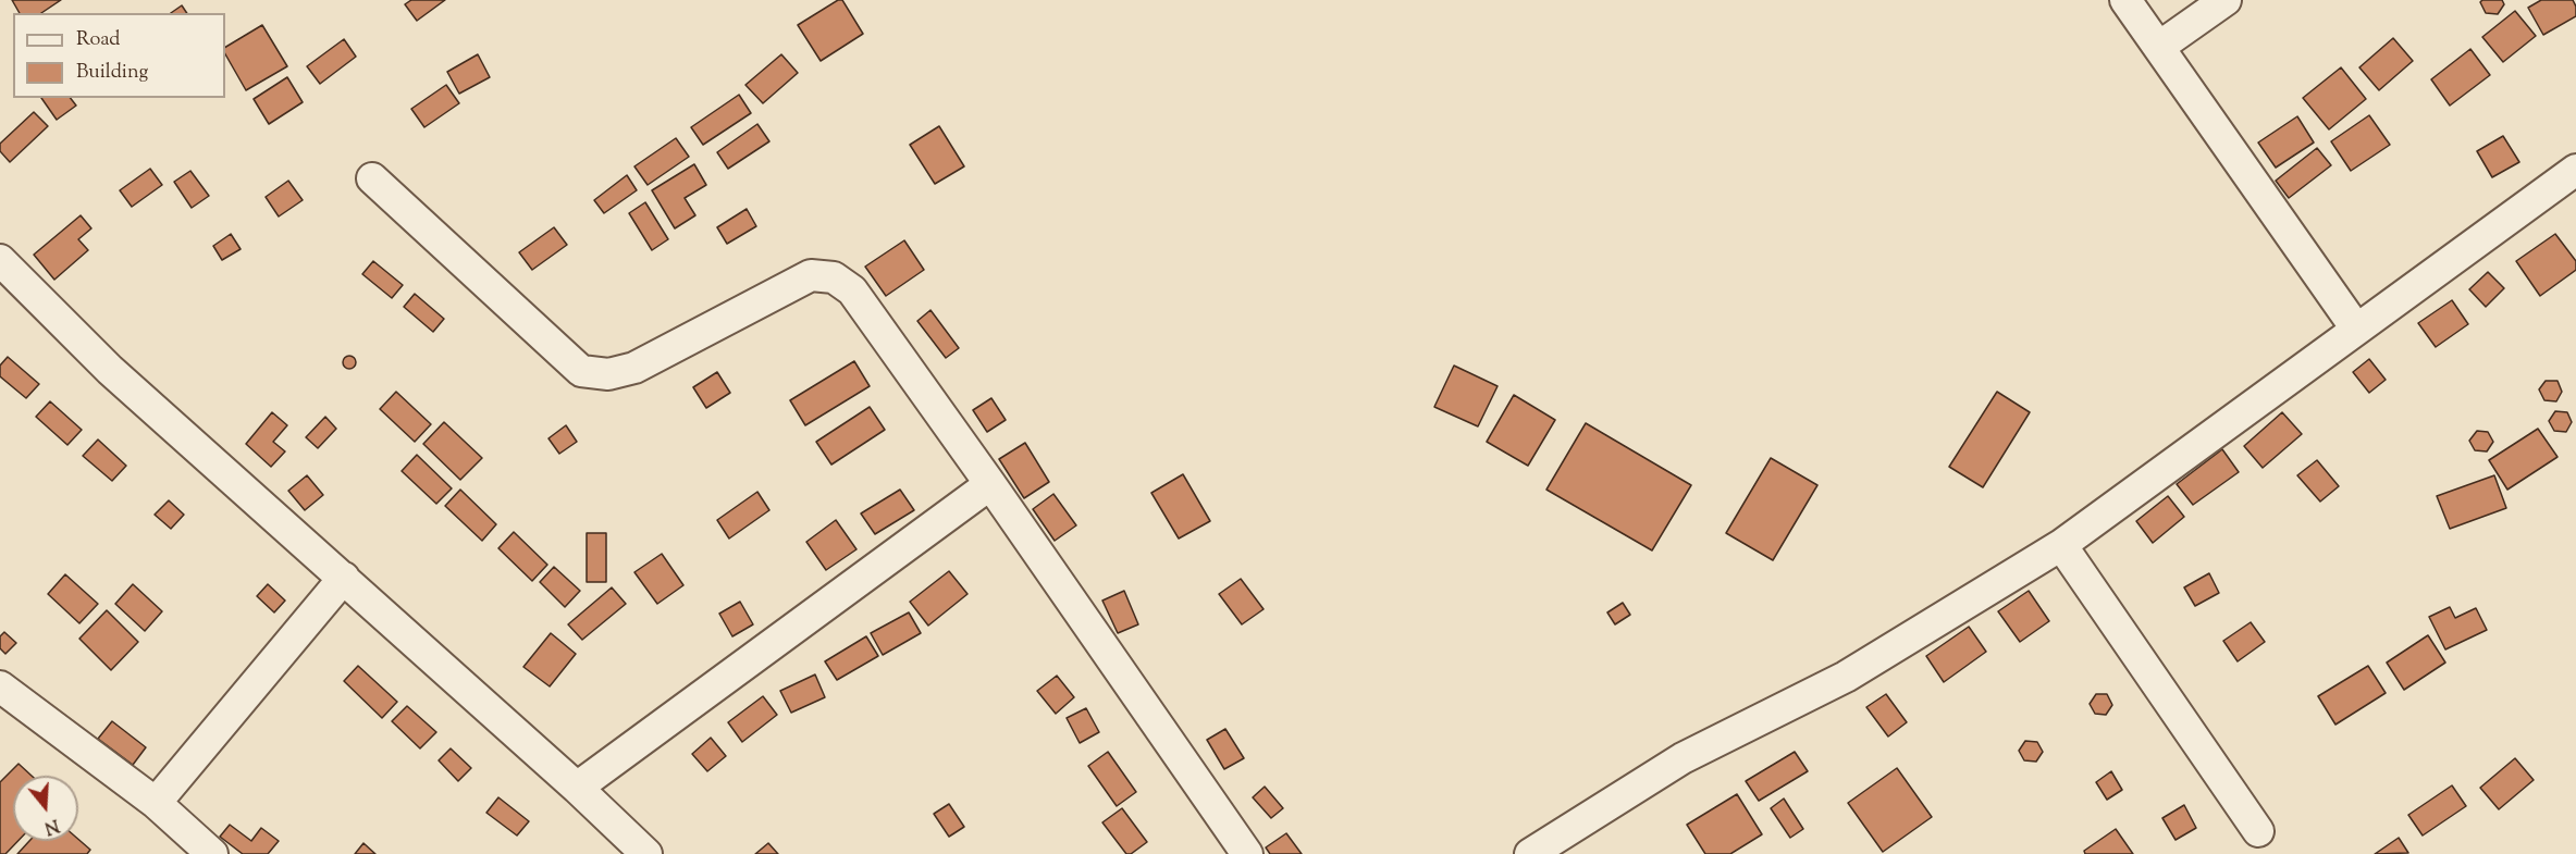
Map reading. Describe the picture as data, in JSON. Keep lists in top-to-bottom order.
{
  "legend": ["Road", "Building"],
  "north": "bottom"
}
